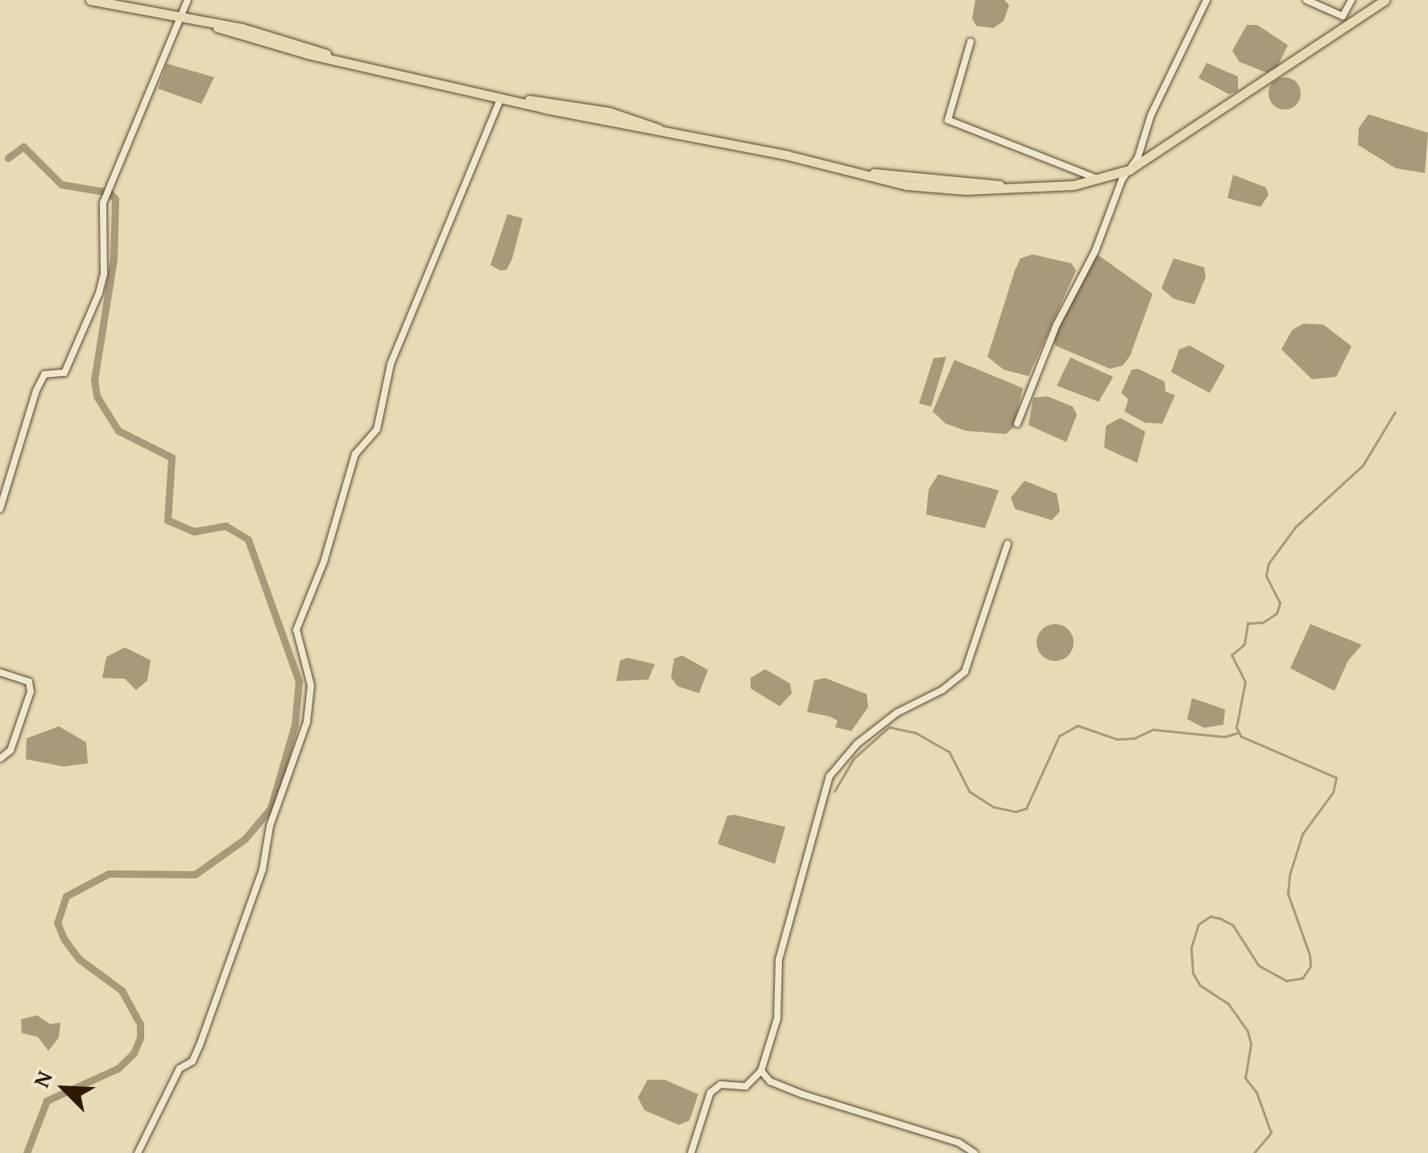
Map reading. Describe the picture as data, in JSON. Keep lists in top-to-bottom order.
{
  "north": "top left"
}
